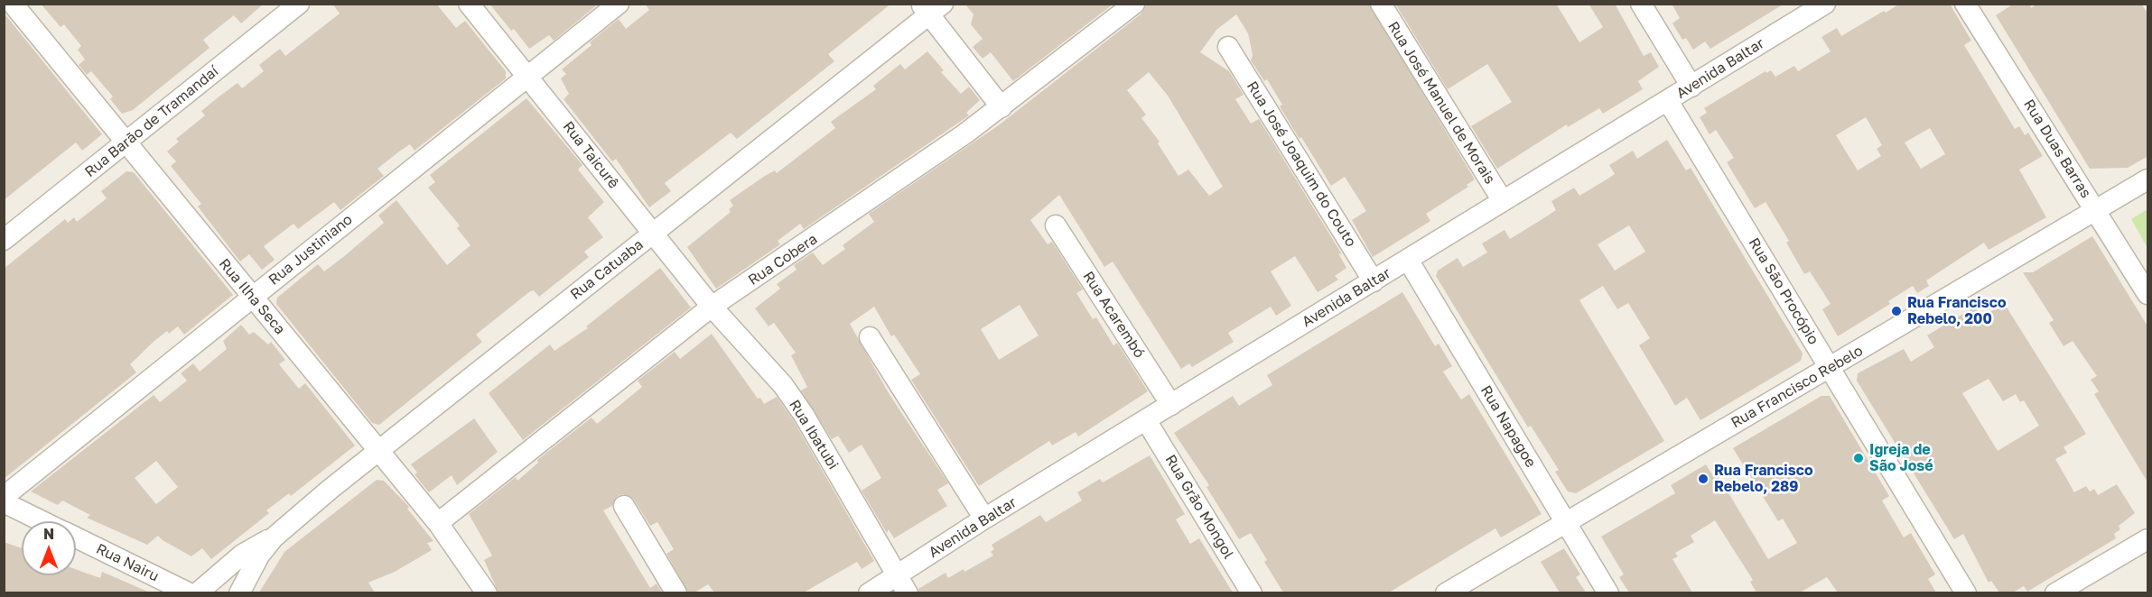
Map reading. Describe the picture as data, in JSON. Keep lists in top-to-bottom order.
{
  "streets": {
    "street": [
      "Avenida Baltar",
      "Rua José Manuel de Morais",
      "Rua Barão de Tramandaí",
      "Rua Duas Barras",
      "Rua Taicurê",
      "Rua José Joaquim do Couto",
      "Rua Justiniano",
      "Rua Cobera",
      "Rua Catuaba",
      "Rua São Procópio",
      "Rua Ilha Seca",
      "Rua Acarembó",
      "Rua Francisco Rebelo",
      "Rua Napagoe",
      "Rua Ibatubi",
      "Rua Grão Mongol",
      "Rua Nairu"
    ]
  },
  "crossings": [
    ["Avenida Baltar", "Rua José Manuel de Morais"],
    ["Avenida Baltar", "Rua José Joaquim do Couto"],
    ["Avenida Baltar", "Rua São Procópio"],
    ["Avenida Baltar", "Rua Acarembó"],
    ["Avenida Baltar", "Rua Napagoe"],
    ["Avenida Baltar", "Rua Ibatubi"],
    ["Avenida Baltar", "Rua Grão Mongol"],
    ["Rua Barão de Tramandaí", "Rua Ilha Seca"],
    ["Rua Duas Barras", "Rua Francisco Rebelo"],
    ["Rua Taicurê", "Rua Justiniano"],
    ["Rua Taicurê", "Rua Cobera"],
    ["Rua Taicurê", "Rua Catuaba"],
    ["Rua Taicurê", "Rua Ibatubi"],
    ["Rua Justiniano", "Rua Ilha Seca"],
    ["Rua Cobera", "Rua Ilha Seca"],
    ["Rua Cobera", "Rua Ibatubi"],
    ["Rua Catuaba", "Rua Ilha Seca"],
    ["Rua São Procópio", "Rua Francisco Rebelo"],
    ["Rua Francisco Rebelo", "Rua Napagoe"]
  ],
  "places": ["Rua Francisco Rebelo, 200", "Igreja de São José", "Rua Francisco Rebelo, 289"],
  "north": "top"
}
